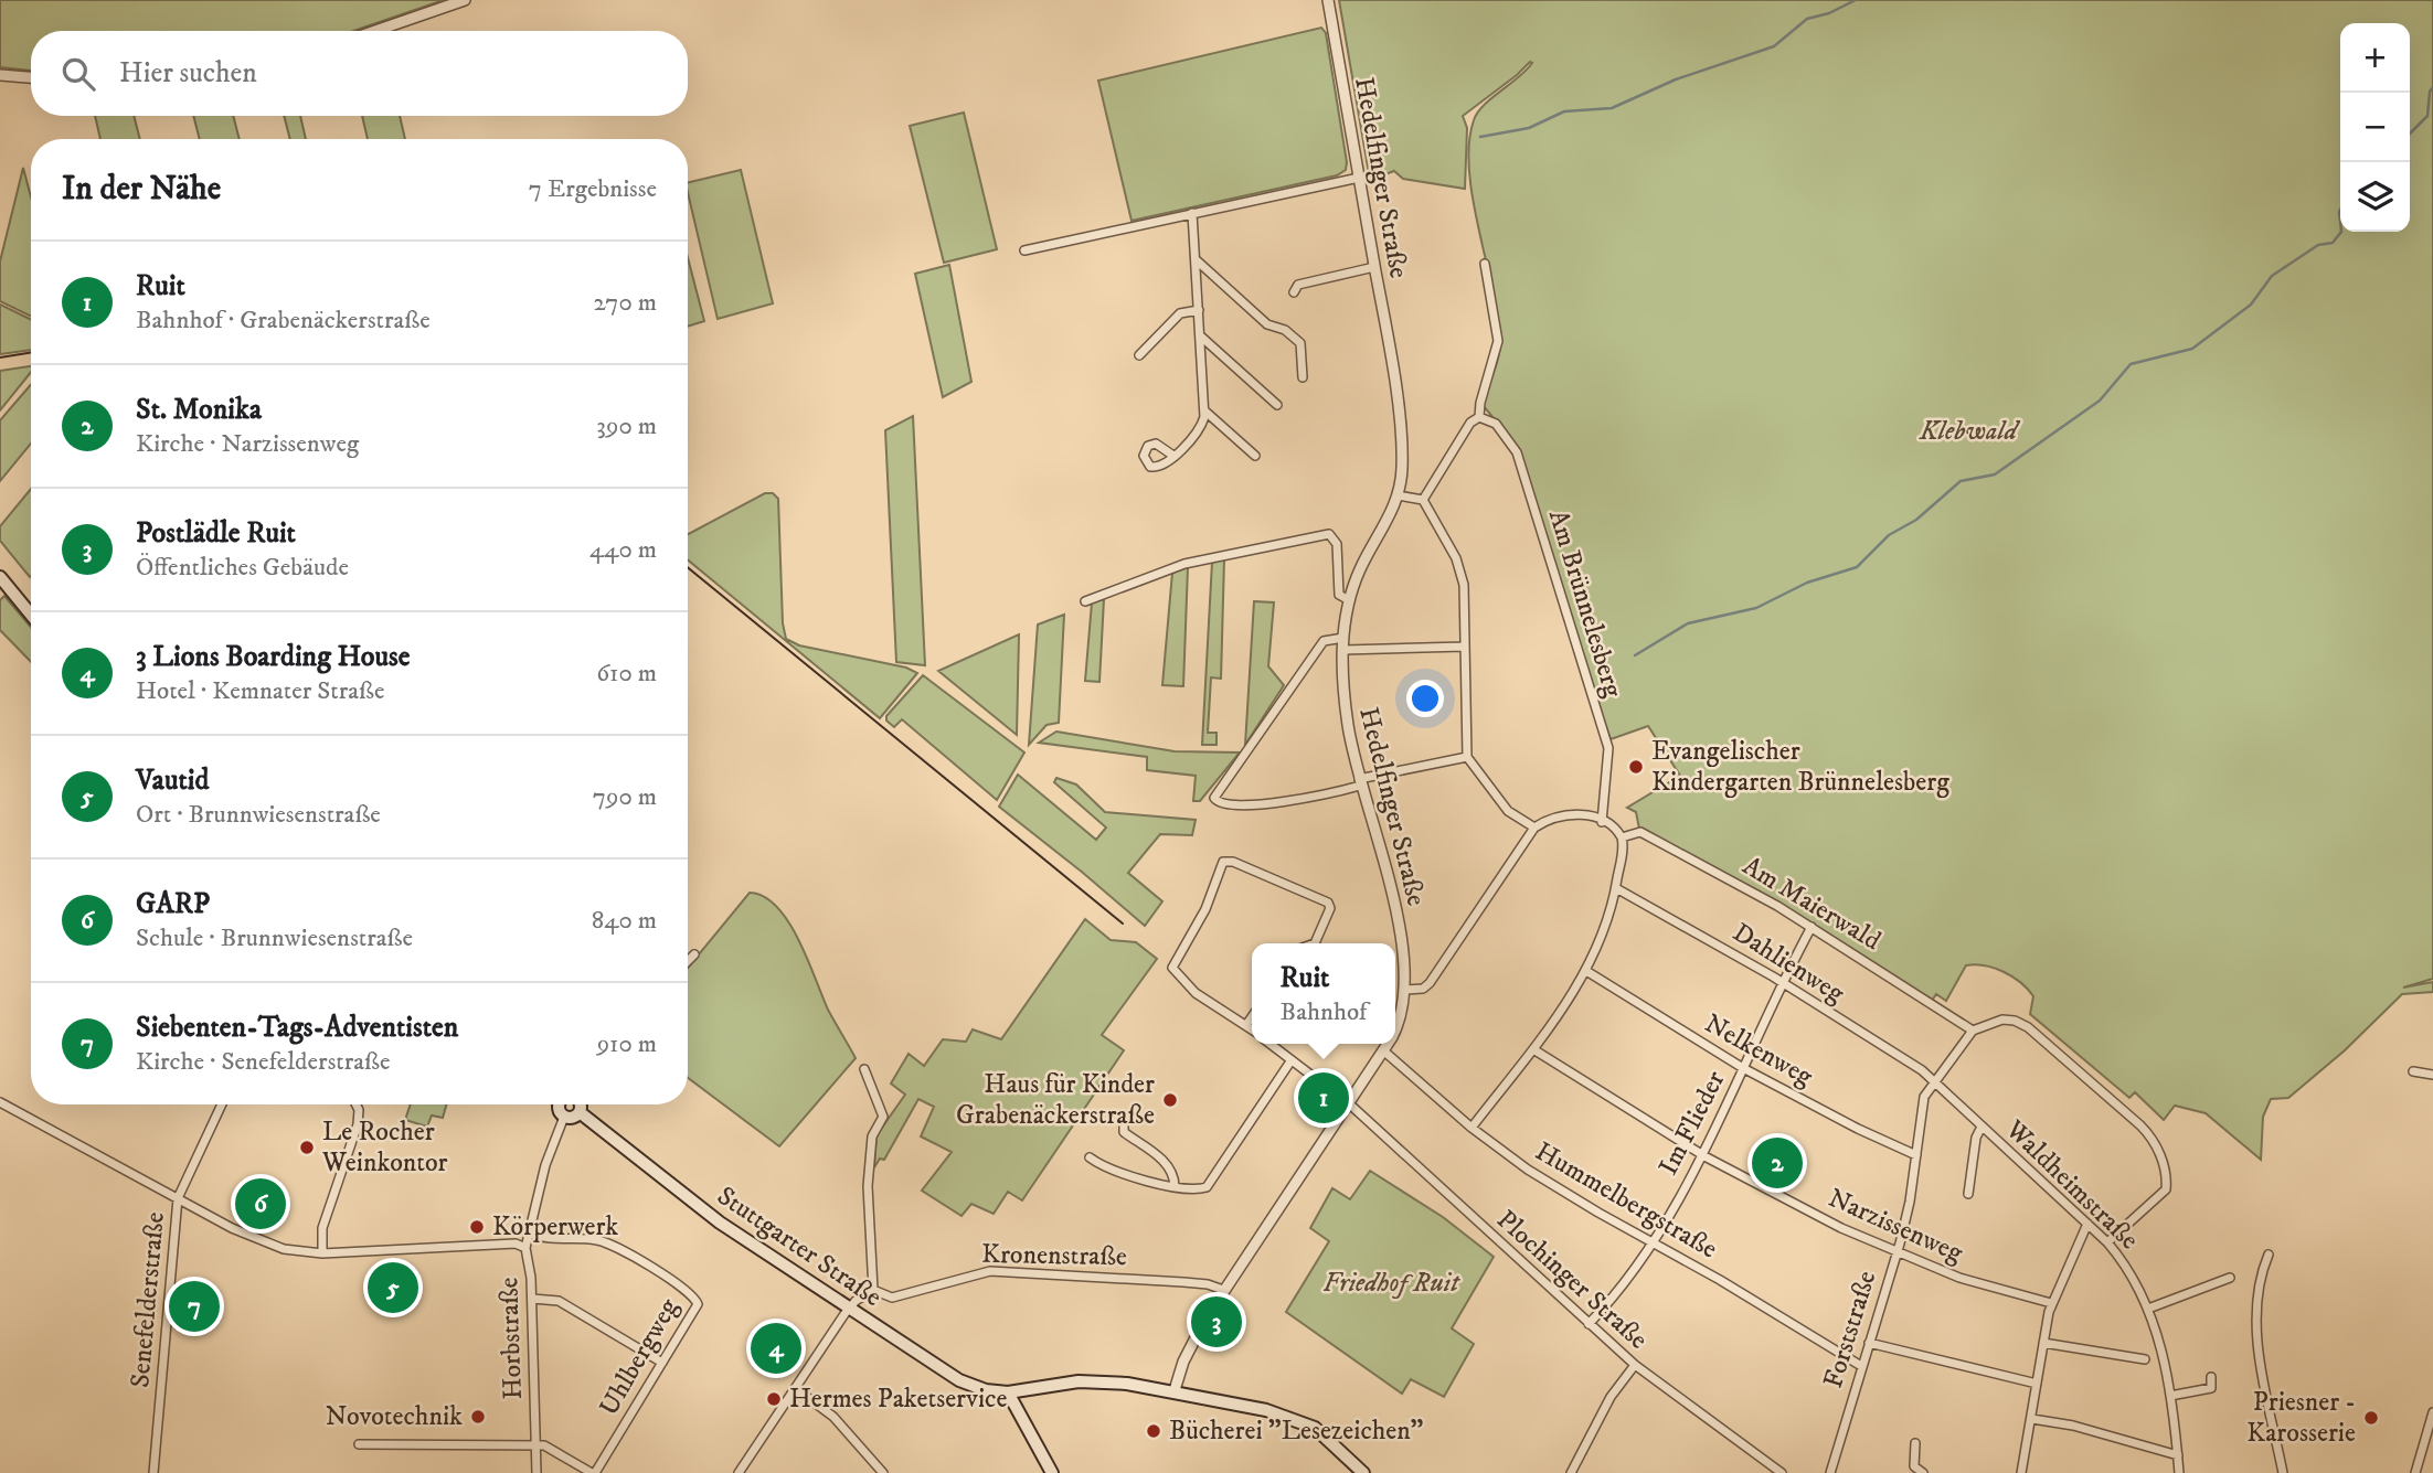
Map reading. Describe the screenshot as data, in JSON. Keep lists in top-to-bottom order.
{
  "streets": {
    "main road": ["Stuttgarter Straße"],
    "street": [
      "Hedelfinger Straße",
      "Am Brünnelesberg",
      "Am Maierwald",
      "Dahlienweg",
      "Nelkenweg",
      "Im Flieder",
      "Waldheimstraße",
      "Hummelbergstraße",
      "Narzissenweg",
      "Kronenstraße",
      "Plochinger Straße",
      "Senefelderstraße",
      "Forststraße",
      "Horbstraße",
      "Uhlbergweg"
    ]
  },
  "crossings": [
    ["Hedelfinger Straße", "Hummelbergstraße"],
    ["Hedelfinger Straße", "Kronenstraße"],
    ["Hedelfinger Straße", "Plochinger Straße"],
    ["Am Maierwald", "Im Flieder"],
    ["Am Maierwald", "Forststraße"],
    ["Dahlienweg", "Im Flieder"],
    ["Dahlienweg", "Waldheimstraße"],
    ["Dahlienweg", "Forststraße"],
    ["Nelkenweg", "Im Flieder"],
    ["Nelkenweg", "Forststraße"],
    ["Im Flieder", "Hummelbergstraße"],
    ["Im Flieder", "Narzissenweg"],
    ["Im Flieder", "Plochinger Straße"],
    ["Waldheimstraße", "Forststraße"],
    ["Hummelbergstraße", "Forststraße"],
    ["Narzissenweg", "Forststraße"],
    ["Horbstraße", "Uhlbergweg"]
  ],
  "parks": ["Klebwald", "Friedhof Ruit"],
  "places": [
    "Evangelischer Kindergarten Brünnelesberg",
    "Haus für Kinder Grabenäckerstraße",
    "Le Rocher Weinkontor",
    "Körperwerk",
    "Hermes Paketservice",
    "Novotechnik",
    "Priesner - Karosserie",
    "Bücherei \"Lesezeichen\""
  ],
  "page": {
    "map_buttons": ["+", "−"],
    "search": "Hier suchen",
    "heading": ["In der Nähe", "7 Ergebnisse"],
    "list": [
      {
        "mark": "1",
        "name": "Ruit",
        "note": "Bahnhof · Grabenäckerstraße",
        "value": "270 m"
      },
      {
        "mark": "2",
        "name": "St. Monika",
        "note": "Kirche · Narzissenweg",
        "value": "390 m"
      },
      {
        "mark": "3",
        "name": "Postlädle Ruit",
        "note": "Öffentliches Gebäude",
        "value": "440 m"
      },
      {
        "mark": "4",
        "name": "3 Lions Boarding House",
        "note": "Hotel · Kemnater Straße",
        "value": "610 m"
      },
      {
        "mark": "5",
        "name": "Vautid",
        "note": "Ort · Brunnwiesenstraße",
        "value": "790 m"
      },
      {
        "mark": "6",
        "name": "GARP",
        "note": "Schule · Brunnwiesenstraße",
        "value": "840 m"
      },
      {
        "mark": "7",
        "name": "Siebenten-Tags-Adventisten",
        "note": "Kirche · Senefelderstraße",
        "value": "910 m"
      }
    ],
    "popup": ["Ruit", "Bahnhof"],
    "pins": [
      "1",
      "2",
      "6",
      "5",
      "7",
      "3",
      "4"
    ]
  }
}
